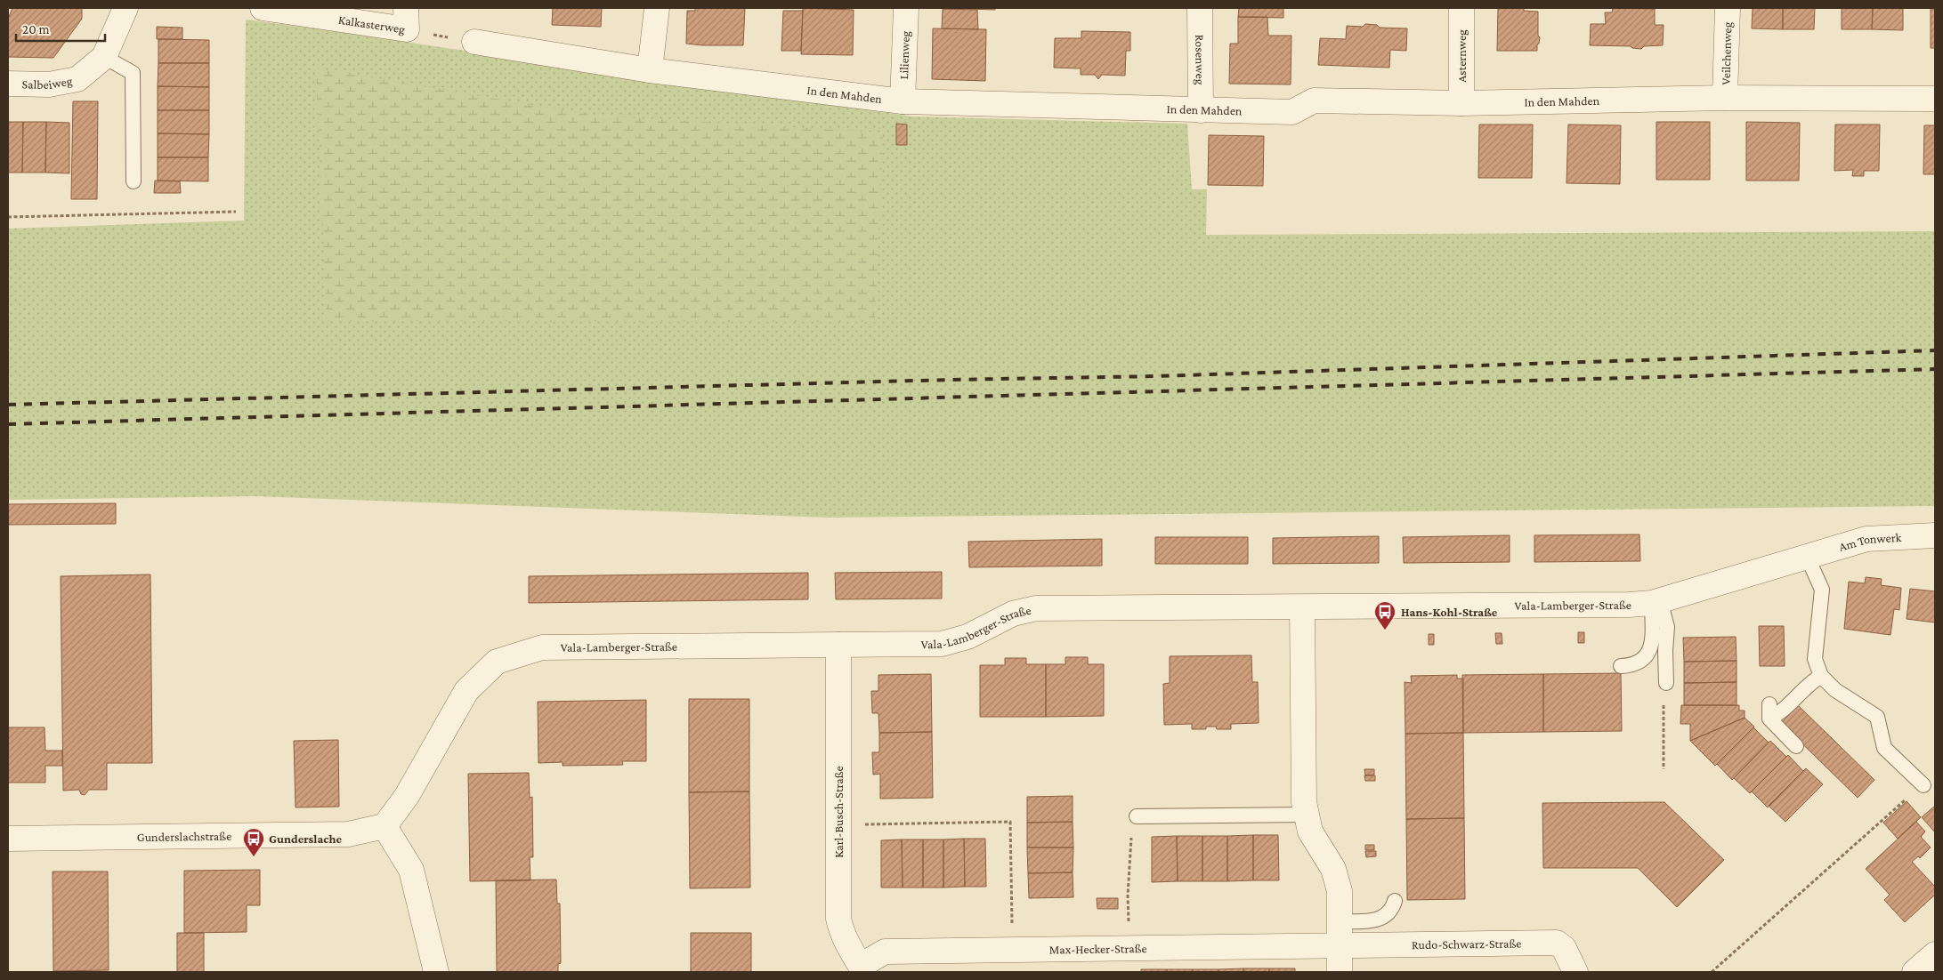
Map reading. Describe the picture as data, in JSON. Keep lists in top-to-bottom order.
{
  "streets": {
    "street": [
      "Kalkasterweg",
      "Veilchenweg",
      "Lilienweg",
      "Asternweg",
      "Rosenweg",
      "Salbeiweg",
      "In den Mahden",
      "Am Tonwerk",
      "Vala-Lamberger-Straße",
      "Karl-Busch-Straße",
      "Gunderslachstraße",
      "Rudo-Schwarz-Straße",
      "Max-Hecker-Straße"
    ]
  },
  "crossings": [
    ["Veilchenweg", "In den Mahden"],
    ["Lilienweg", "In den Mahden"],
    ["Asternweg", "In den Mahden"],
    ["Rosenweg", "In den Mahden"],
    ["Am Tonwerk", "Vala-Lamberger-Straße"],
    ["Vala-Lamberger-Straße", "Karl-Busch-Straße"],
    ["Vala-Lamberger-Straße", "Gunderslachstraße"],
    ["Karl-Busch-Straße", "Max-Hecker-Straße"],
    ["Rudo-Schwarz-Straße", "Max-Hecker-Straße"]
  ],
  "places": {
    "bus stop": ["Hans-Kohl-Straße", "Gunderslache"]
  },
  "scale_bar": "20 m"
}
